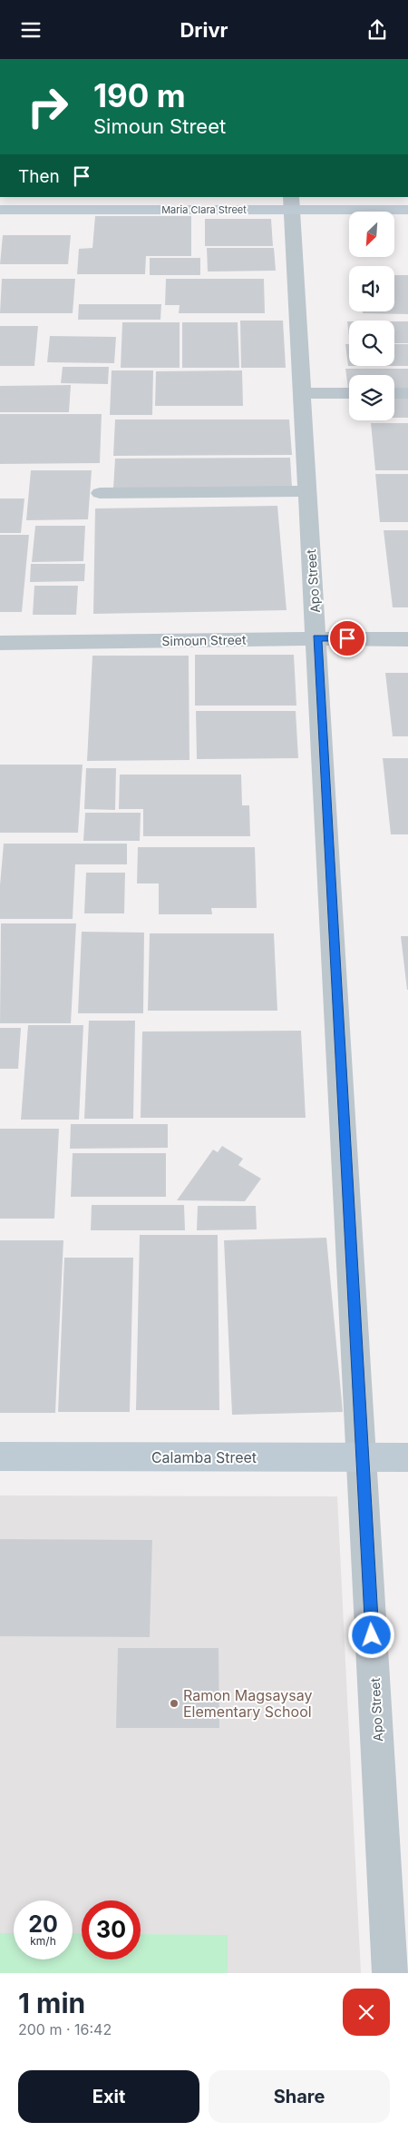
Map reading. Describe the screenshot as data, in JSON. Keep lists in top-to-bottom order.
{
  "streets": {
    "street": [
      "Maria Clara Street",
      "Apo Street",
      "Simoun Street",
      "Calamba Street"
    ]
  },
  "crossings": [
    ["Maria Clara Street", "Apo Street"],
    ["Apo Street", "Simoun Street"],
    ["Apo Street", "Calamba Street"]
  ],
  "places": ["Ramon Magsaysay Elementary School"],
  "north": "bottom left",
  "page": {
    "header": "Drivr",
    "turn": ["190 m", "Simoun Street"],
    "then": "Then",
    "speed": "20 km/h",
    "limit": "30",
    "heading": ["1 min", "200 m · 16:42"],
    "buttons": ["Exit", "Share"]
  }
}
